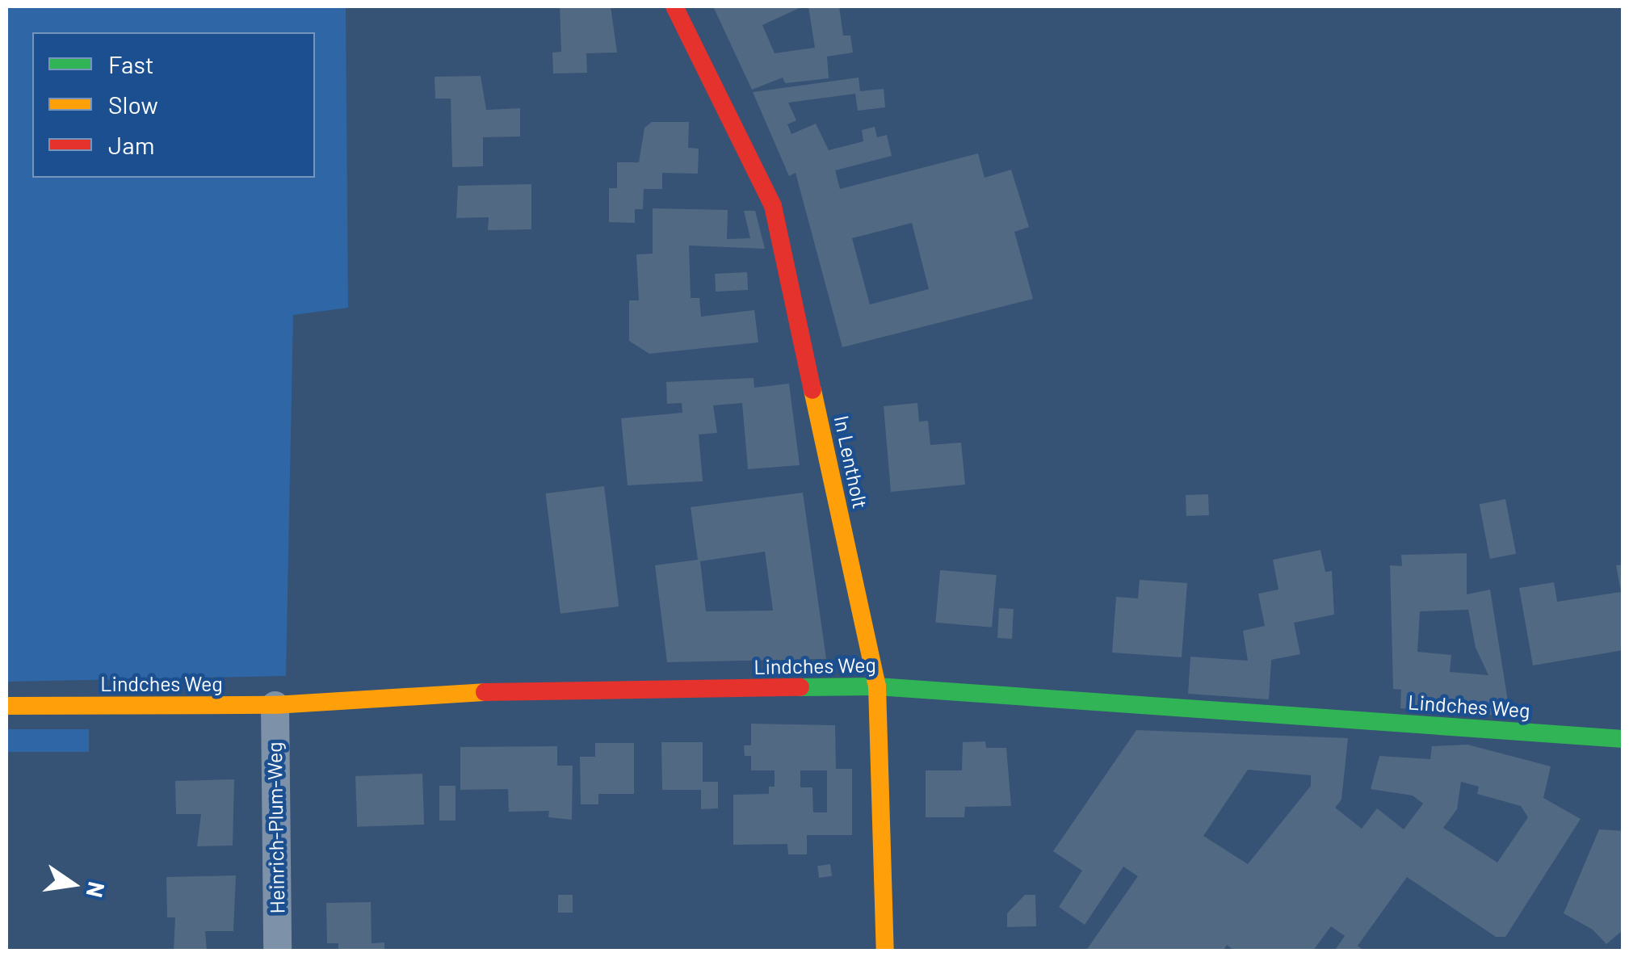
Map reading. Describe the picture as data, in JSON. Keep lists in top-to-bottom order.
{
  "streets": {
    "street": ["In Lentholt", "Lindches Weg", "Heinrich-Plum-Weg"]
  },
  "crossings": [
    ["In Lentholt", "Lindches Weg"],
    ["Lindches Weg", "Heinrich-Plum-Weg"]
  ],
  "legend": ["Fast", "Slow", "Jam"],
  "north": "right"
}
